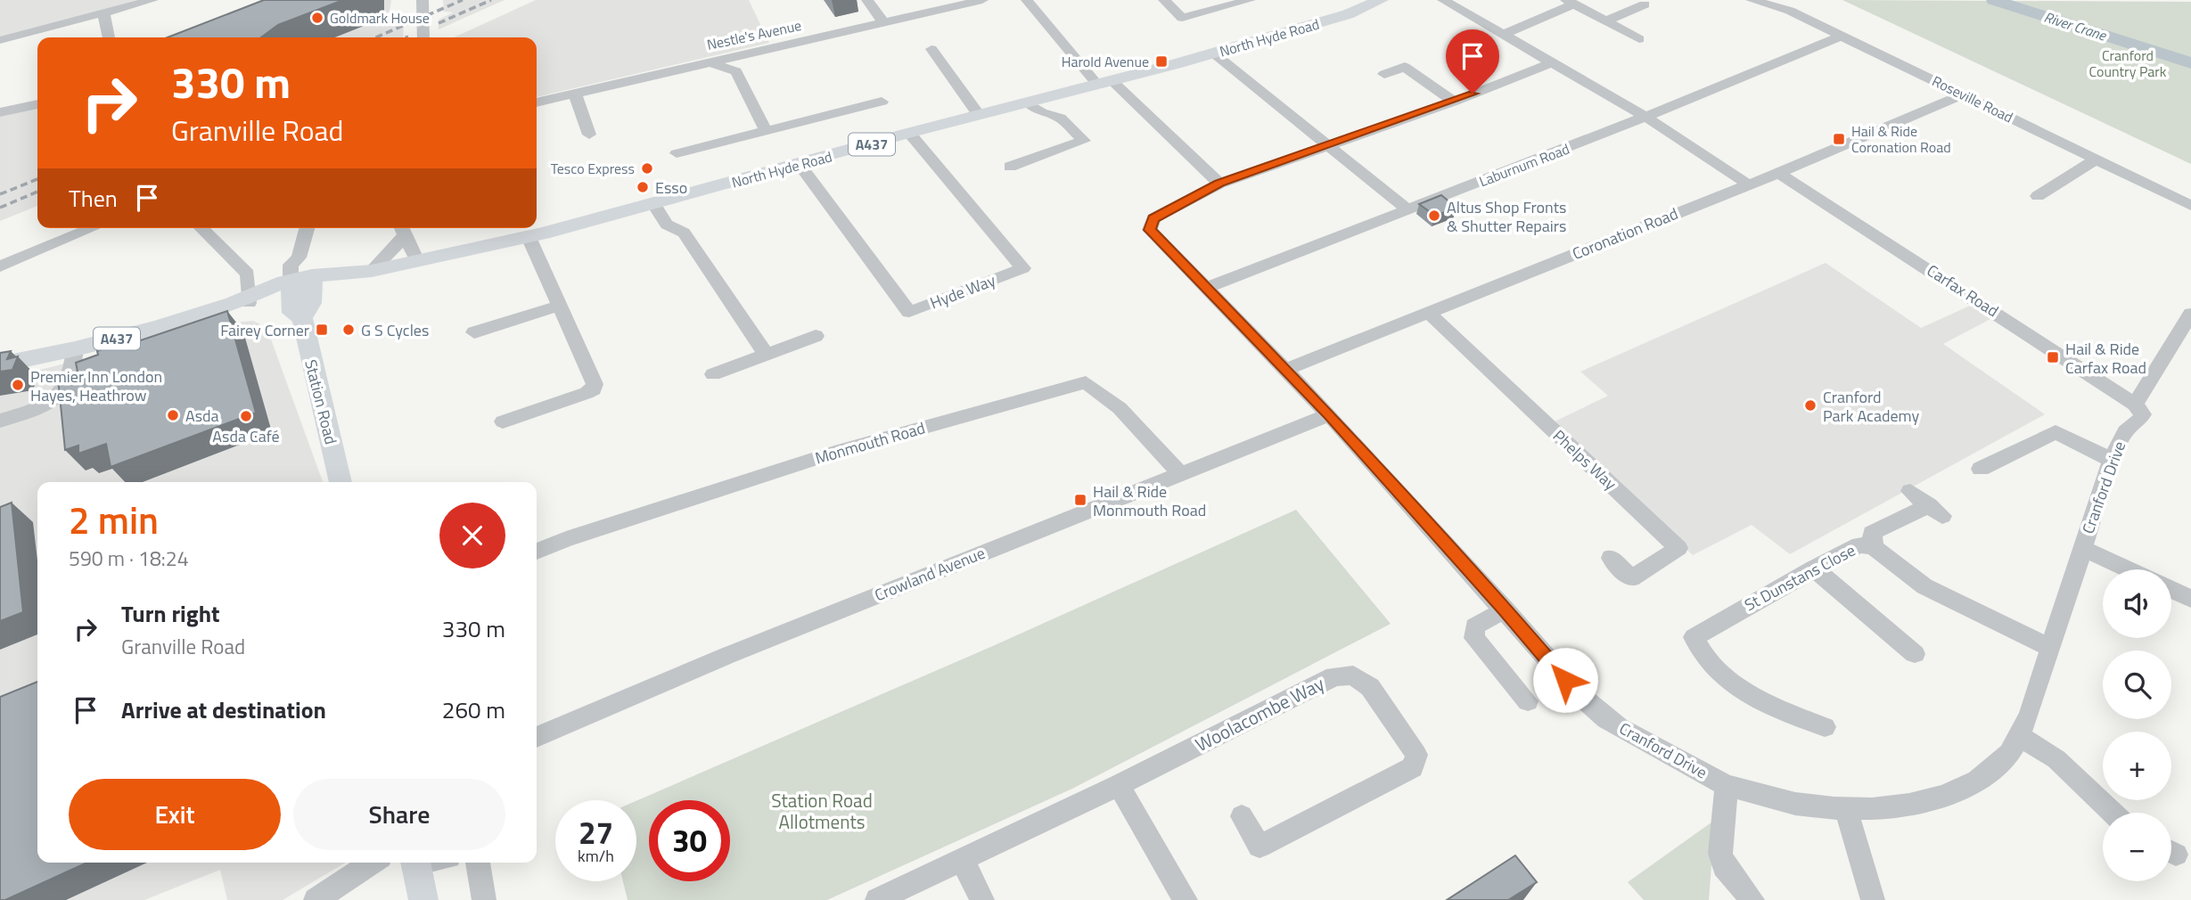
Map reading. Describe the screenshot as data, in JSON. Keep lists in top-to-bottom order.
{
  "streets": {
    "main road": ["North Hyde Road", "A437", "Station Road"],
    "street": [
      "Nestle's Avenue",
      "Roseville Road",
      "Laburnum Road",
      "Coronation Road",
      "Carfax Road",
      "Hyde Way",
      "Monmouth Road",
      "Phelps Way",
      "Cranford Drive",
      "Crowland Avenue",
      "St Dunstans Close",
      "Woolacombe Way"
    ]
  },
  "crossings": [
    ["North Hyde Road", "Hyde Way"],
    ["North Hyde Road", "Station Road"],
    ["Roseville Road", "Laburnum Road"],
    ["Roseville Road", "Coronation Road"],
    ["Laburnum Road", "Cranford Drive"],
    ["Coronation Road", "Carfax Road"],
    ["Coronation Road", "Phelps Way"],
    ["Coronation Road", "Cranford Drive"],
    ["Carfax Road", "Cranford Drive"],
    ["Monmouth Road", "Crowland Avenue"],
    ["Cranford Drive", "Crowland Avenue"],
    ["Cranford Drive", "St Dunstans Close"]
  ],
  "water": ["River Crane"],
  "parks": ["Cranford Country Park", "Station Road Allotments"],
  "places": {
    "other": [
      "Goldmark House",
      "Tesco Express",
      "Esso",
      "Altus Shop Fronts & Shutter Repairs",
      "G S Cycles",
      "Premier Inn London Hayes, Heathrow",
      "Cranford Park Academy",
      "Asda",
      "Asda Café"
    ],
    "transit": [
      "Harold Avenue",
      "Hail & Ride Coronation Road",
      "Fairey Corner",
      "Hail & Ride Carfax Road",
      "Hail & Ride Monmouth Road"
    ]
  },
  "page": {
    "turn": ["330 m", "Granville Road"],
    "then": "Then",
    "heading": ["2 min", "590 m · 18:24"],
    "map_buttons": ["+", "−"],
    "list": [
      {
        "name": "Turn right",
        "note": "Granville Road",
        "value": "330 m"
      },
      {
        "name": "Arrive at destination",
        "value": "260 m"
      }
    ],
    "buttons": ["Exit", "Share"],
    "speed": "27 km/h",
    "limit": "30"
  }
}
